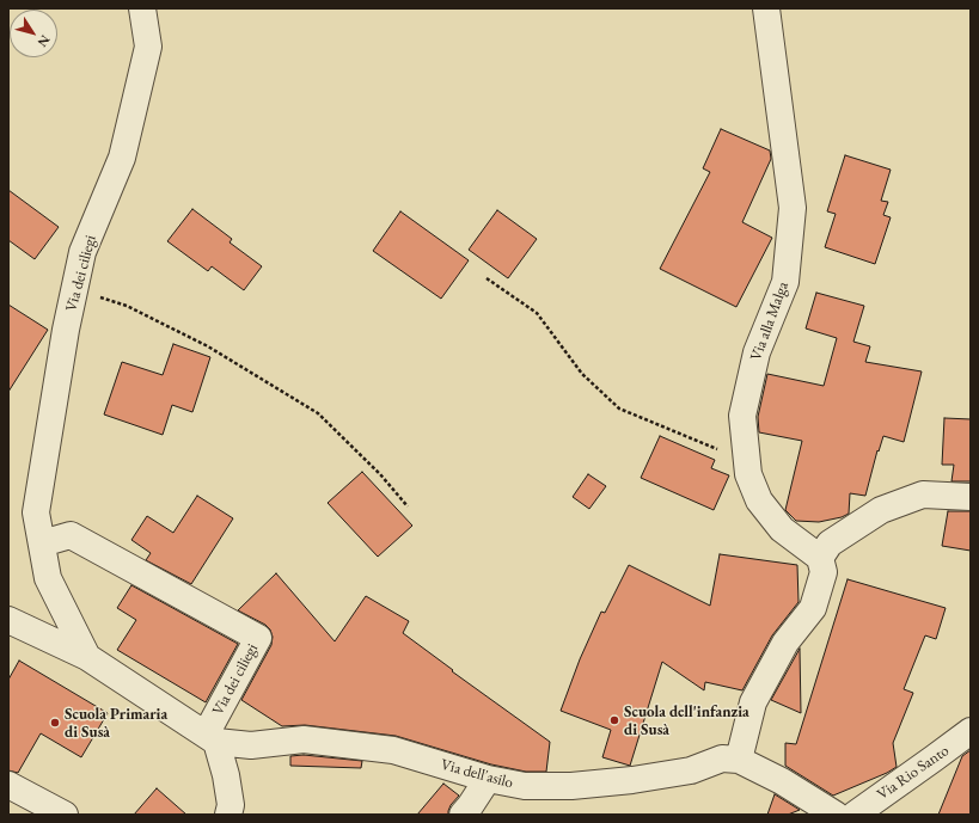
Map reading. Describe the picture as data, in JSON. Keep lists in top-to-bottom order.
{
  "streets": {
    "street": [
      "Via dei ciliegi",
      "Via alla Malga",
      "Via Rio Santo",
      "Via dell'asilo"
    ]
  },
  "crossings": [
    ["Via dei ciliegi", "Via dell'asilo"]
  ],
  "places": ["Scuola dell'infanzia di Susà", "Scuola Primaria di Susà"],
  "north": "bottom right"
}
